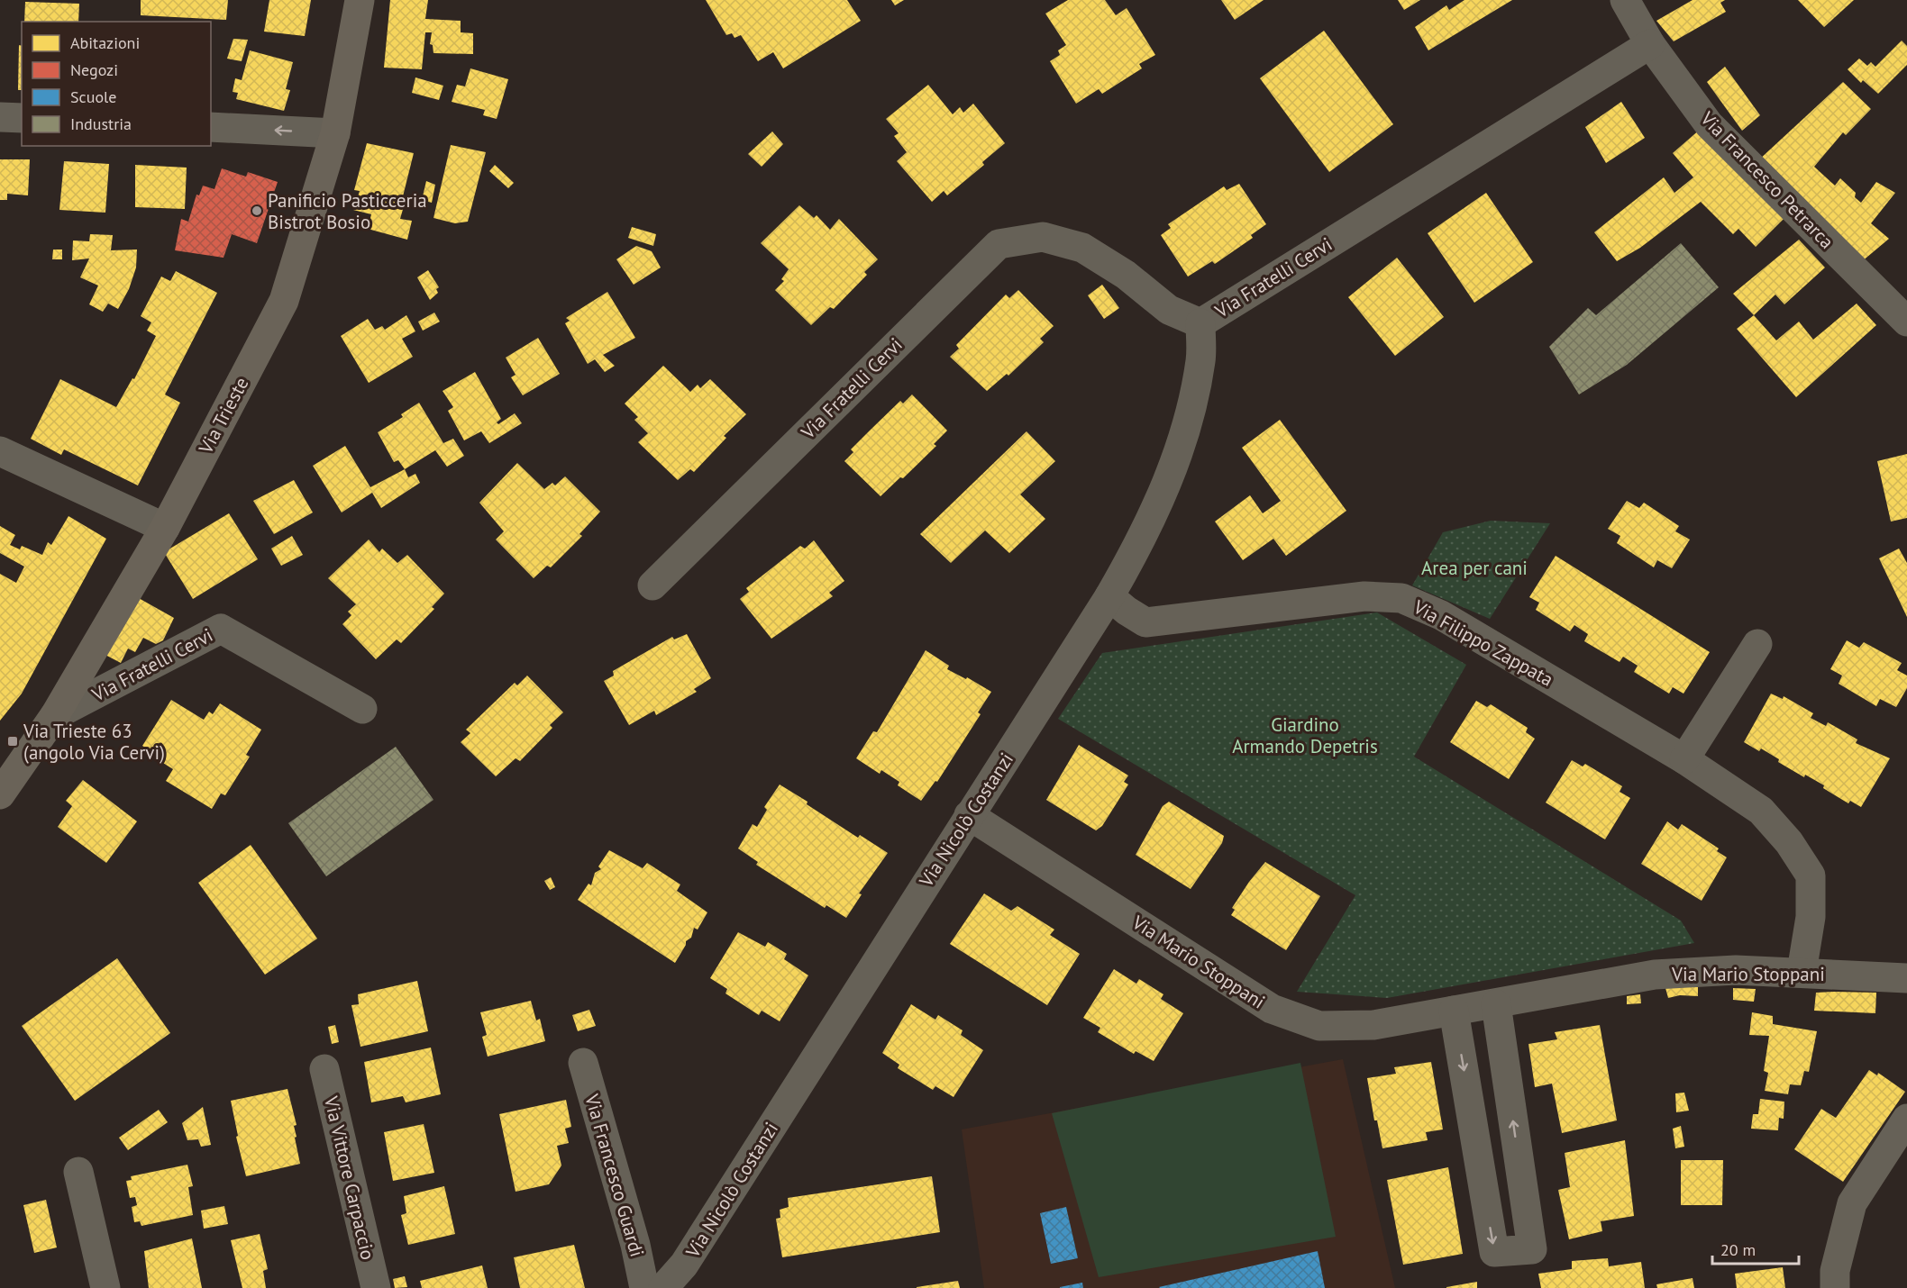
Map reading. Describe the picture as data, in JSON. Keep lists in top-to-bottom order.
{
  "streets": {
    "street": [
      "Via Francesco Petrarca",
      "Via Fratelli Cervi",
      "Via Trieste",
      "Via Filippo Zappata",
      "Via Nicolò Costanzi",
      "Via Mario Stoppani",
      "Via Francesco Guardi",
      "Via Vittore Carpaccio"
    ]
  },
  "crossings": [
    ["Via Francesco Petrarca", "Via Fratelli Cervi"],
    ["Via Fratelli Cervi", "Via Trieste"],
    ["Via Fratelli Cervi", "Via Nicolò Costanzi"],
    ["Via Filippo Zappata", "Via Nicolò Costanzi"],
    ["Via Filippo Zappata", "Via Mario Stoppani"],
    ["Via Nicolò Costanzi", "Via Mario Stoppani"]
  ],
  "parks": ["Area per cani", "Giardino Armando Depetris"],
  "places": {
    "other": ["Panificio Pasticceria Bistrot Bosio"],
    "transit": ["Via Trieste 63 (angolo Via Cervi)"]
  },
  "legend": [
    "Abitazioni",
    "Negozi",
    "Scuole",
    "Industria"
  ],
  "scale_bar": "20 m"
}
